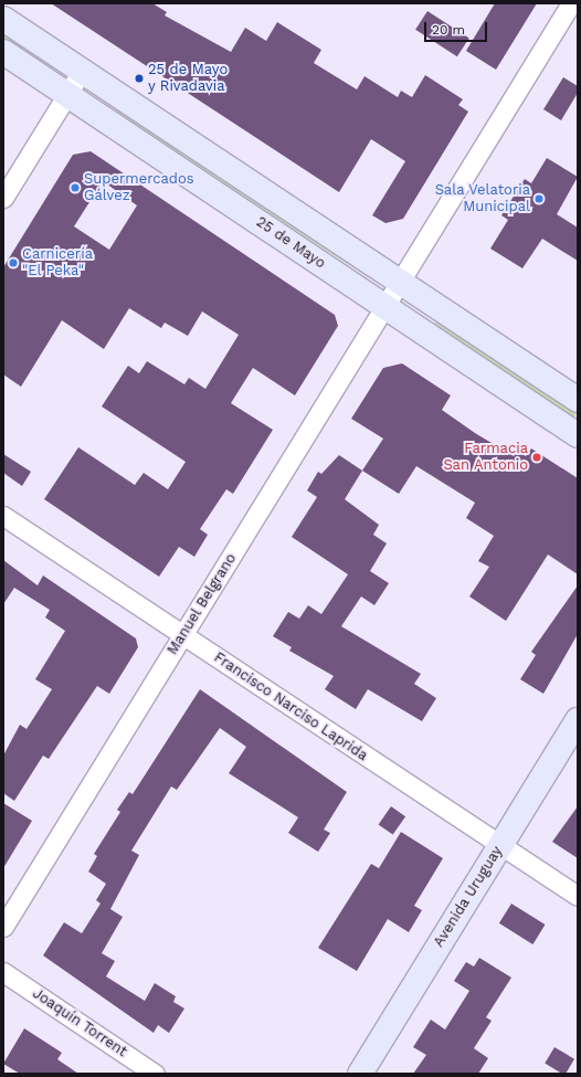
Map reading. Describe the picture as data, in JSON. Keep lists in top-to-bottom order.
{
  "streets": {
    "main road": ["25 de Mayo", "Avenida Uruguay"],
    "street": ["Manuel Belgrano", "Francisco Narciso Laprida", "Joaquín Torrent"]
  },
  "crossings": [
    ["25 de Mayo", "Manuel Belgrano"],
    ["Manuel Belgrano", "Francisco Narciso Laprida"],
    ["Francisco Narciso Laprida", "Avenida Uruguay"]
  ],
  "places": [
    "25 de Mayo y Rivadavia",
    "Supermercados Gálvez",
    "Sala Velatoria Municipal",
    "Carnicería \"El Peka\"",
    "Farmacia San Antonio"
  ],
  "scale_bar": "20 m"
}
